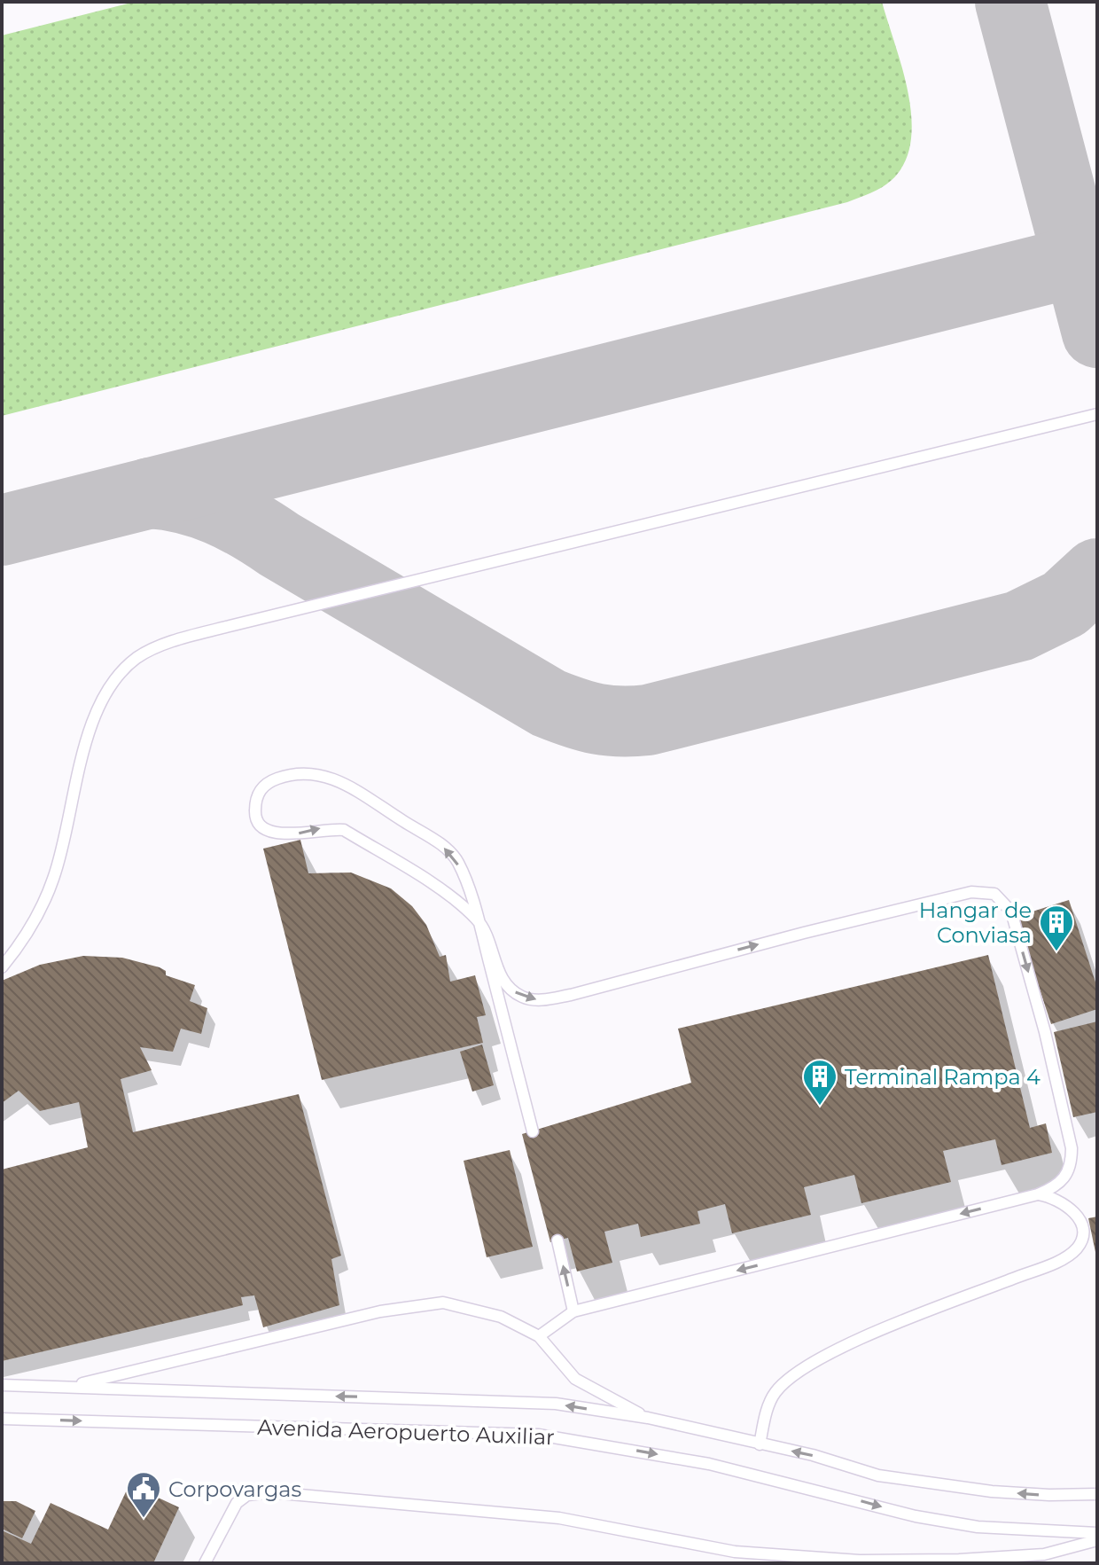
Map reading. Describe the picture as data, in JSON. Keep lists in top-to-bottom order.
{
  "streets": {
    "lane": ["Avenida Aeropuerto Auxiliar"]
  },
  "places": {
    "building": ["Hangar de Conviasa", "Terminal Rampa 4"],
    "public building": ["Corpovargas"]
  }
}
